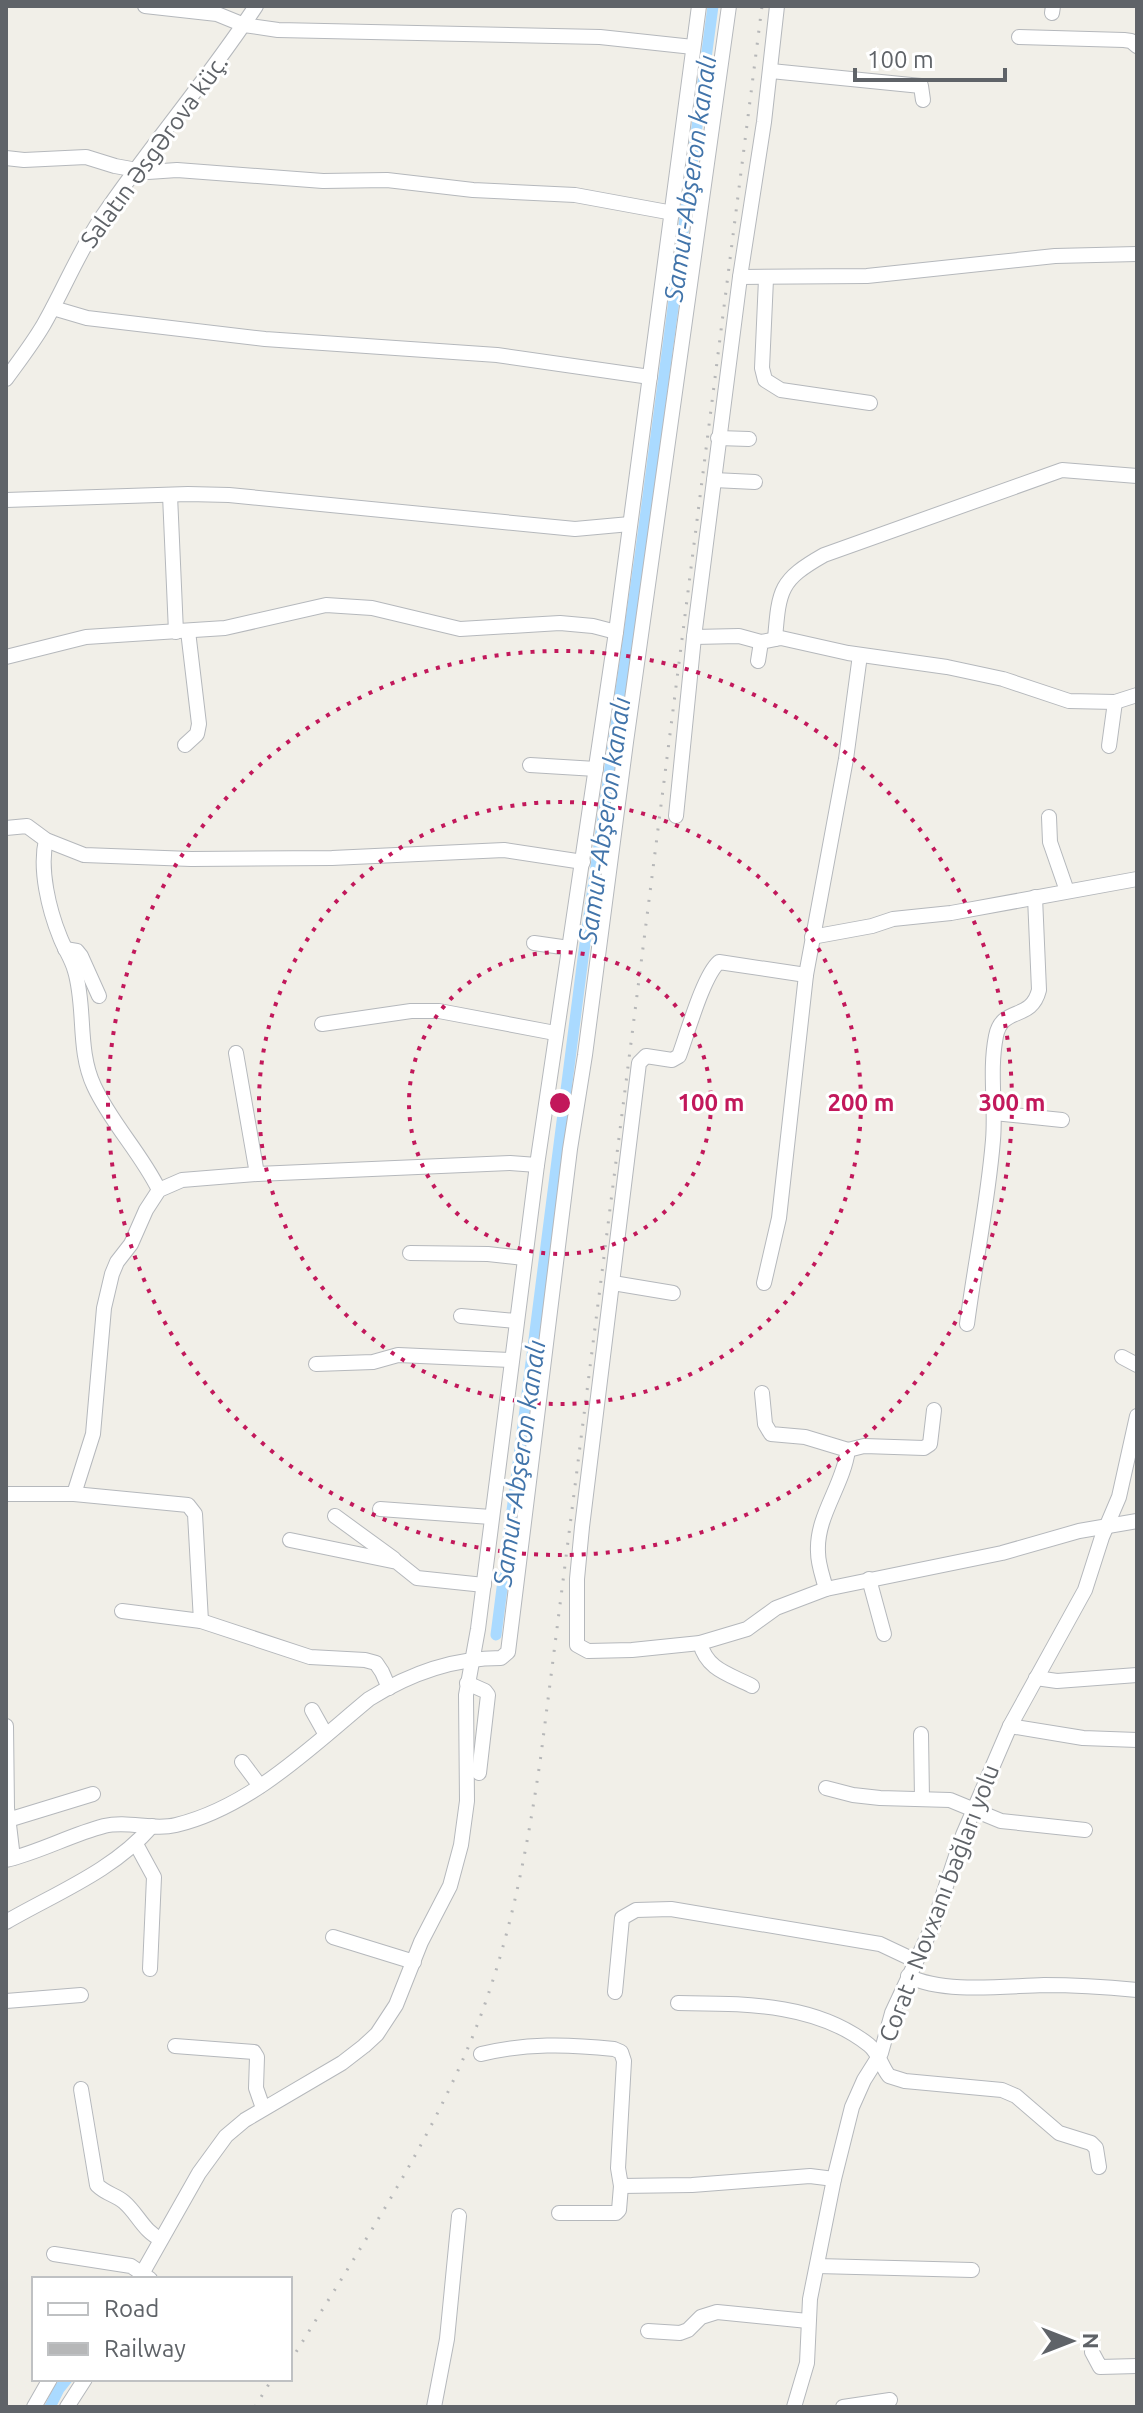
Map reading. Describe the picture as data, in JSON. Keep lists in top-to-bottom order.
{
  "streets": {
    "street": ["Salatın Əsgərova küç.", "Corat - Novxanı bağları yolu"]
  },
  "water": ["Samur-Abşeron kanalı"],
  "legend": ["Road", "Railway"],
  "scale_bar": "100 m",
  "north": "right",
  "rings": ["100 m", "200 m", "300 m"]
}
